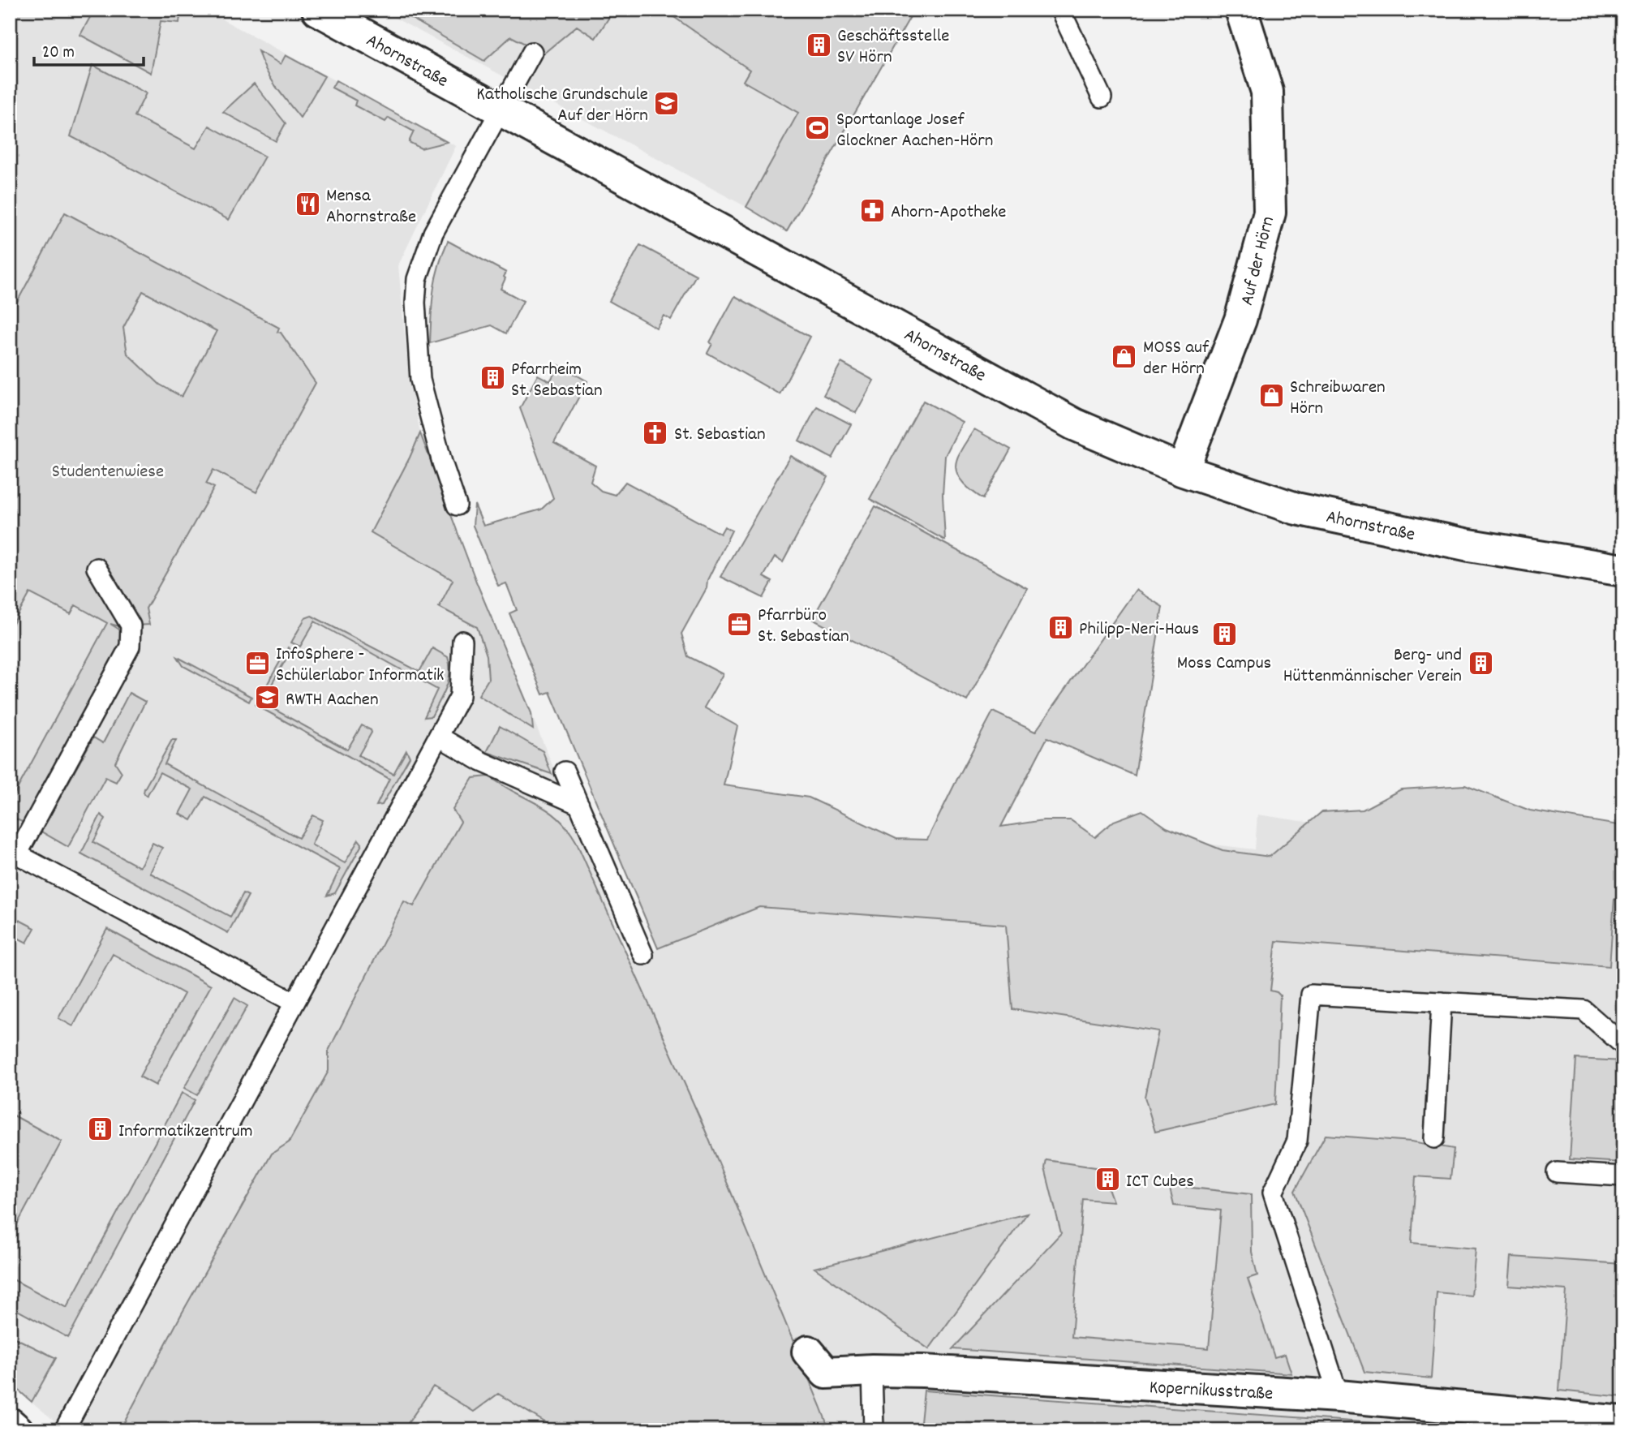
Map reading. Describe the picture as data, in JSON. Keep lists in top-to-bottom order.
{
  "streets": {
    "street": ["Ahornstraße", "Auf der Hörn", "Kopernikusstraße"]
  },
  "crossings": [
    ["Ahornstraße", "Auf der Hörn"]
  ],
  "parks": ["Studentenwiese"],
  "places": {
    "building": [
      "Geschäftsstelle SV Hörn",
      "Pfarrheim St. Sebastian",
      "Philipp-Neri-Haus",
      "Moss Campus",
      "Berg- und Hüttenmännischer Verein",
      "Informatikzentrum",
      "ICT Cubes"
    ],
    "school or university": ["Katholische Grundschule Auf der Hörn", "RWTH Aachen"],
    "sports": ["Sportanlage Josef Glockner Aachen-Hörn"],
    "restaurant": ["Mensa Ahornstraße"],
    "pharmacy": ["Ahorn-Apotheke"],
    "shop": ["MOSS auf der Hörn", "Schreibwaren Hörn"],
    "church": ["St. Sebastian"],
    "office": ["Pfarrbüro St. Sebastian", "InfoSphere - Schülerlabor Informatik"]
  },
  "scale_bar": "20 m"
}
